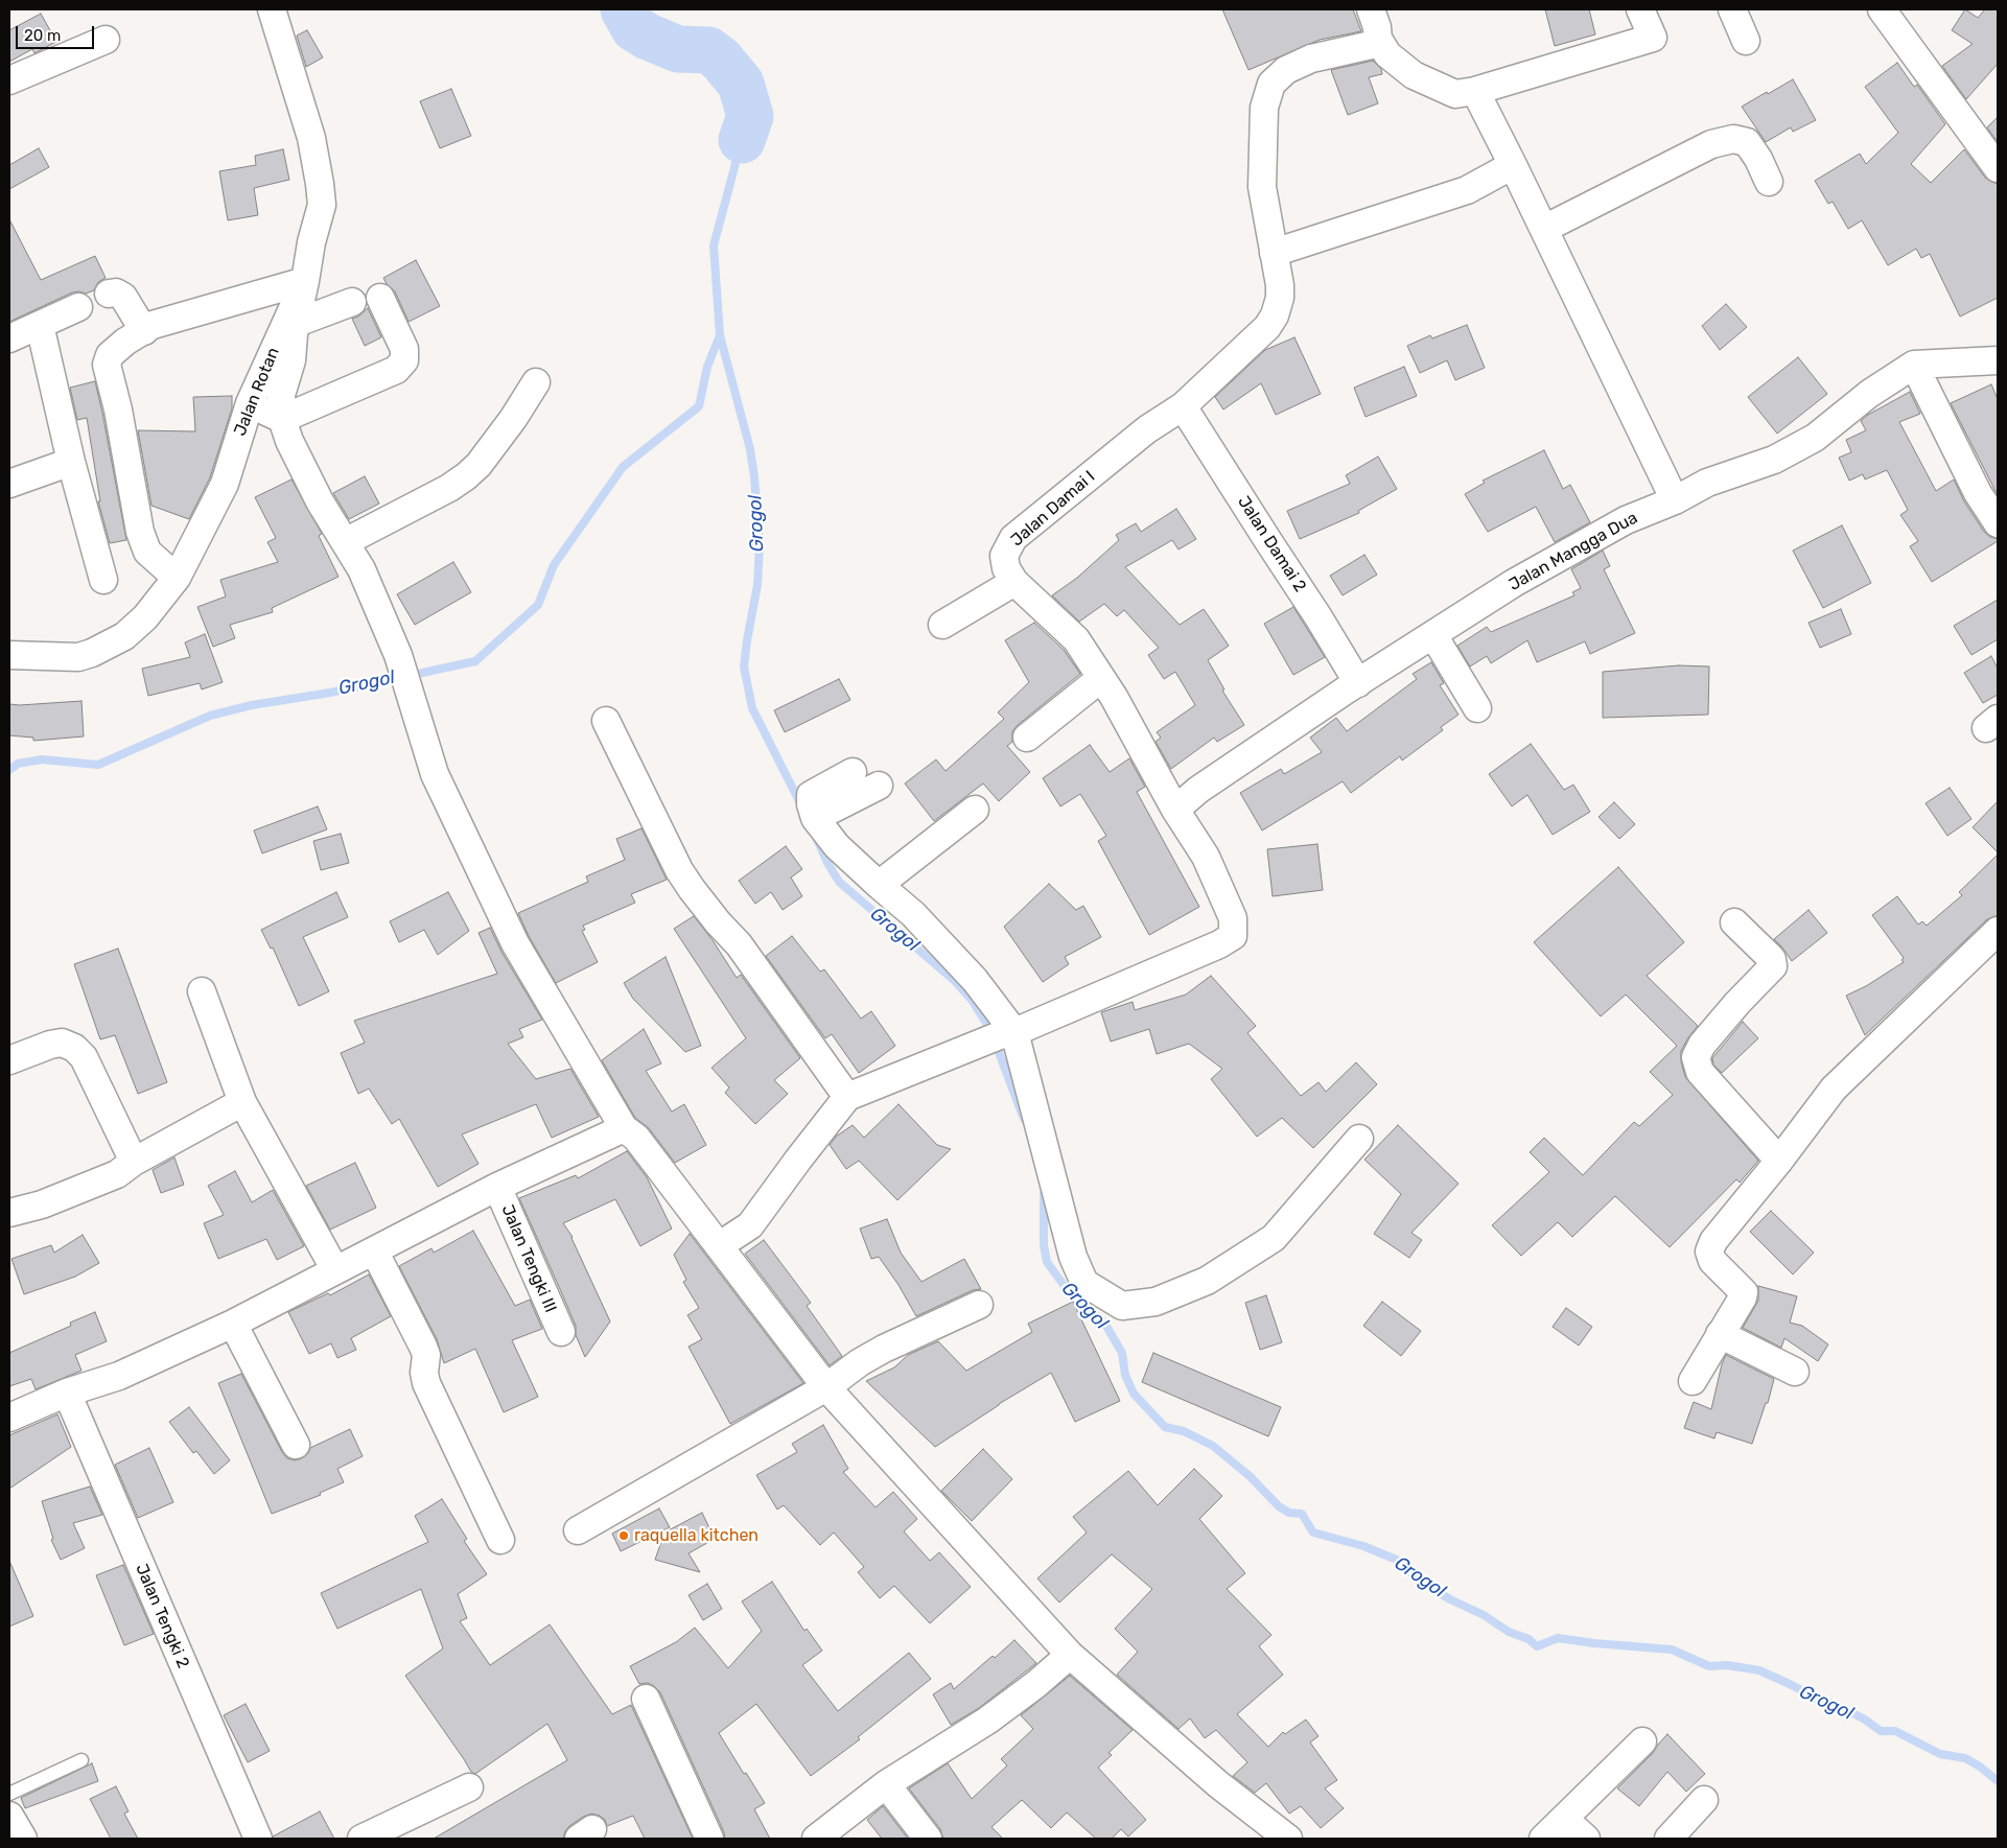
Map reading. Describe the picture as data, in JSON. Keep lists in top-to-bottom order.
{
  "streets": {
    "street": [
      "Jalan Rotan",
      "Jalan Damai I",
      "Jalan Damai 2",
      "Jalan Mangga Dua",
      "Jalan Tengki III",
      "Jalan Tengki 2"
    ]
  },
  "crossings": [
    ["Jalan Damai I", "Jalan Damai 2"],
    ["Jalan Damai I", "Jalan Mangga Dua"],
    ["Jalan Damai 2", "Jalan Mangga Dua"]
  ],
  "water": ["Grogol"],
  "places": ["raquella kitchen"],
  "scale_bar": "20 m"
}
